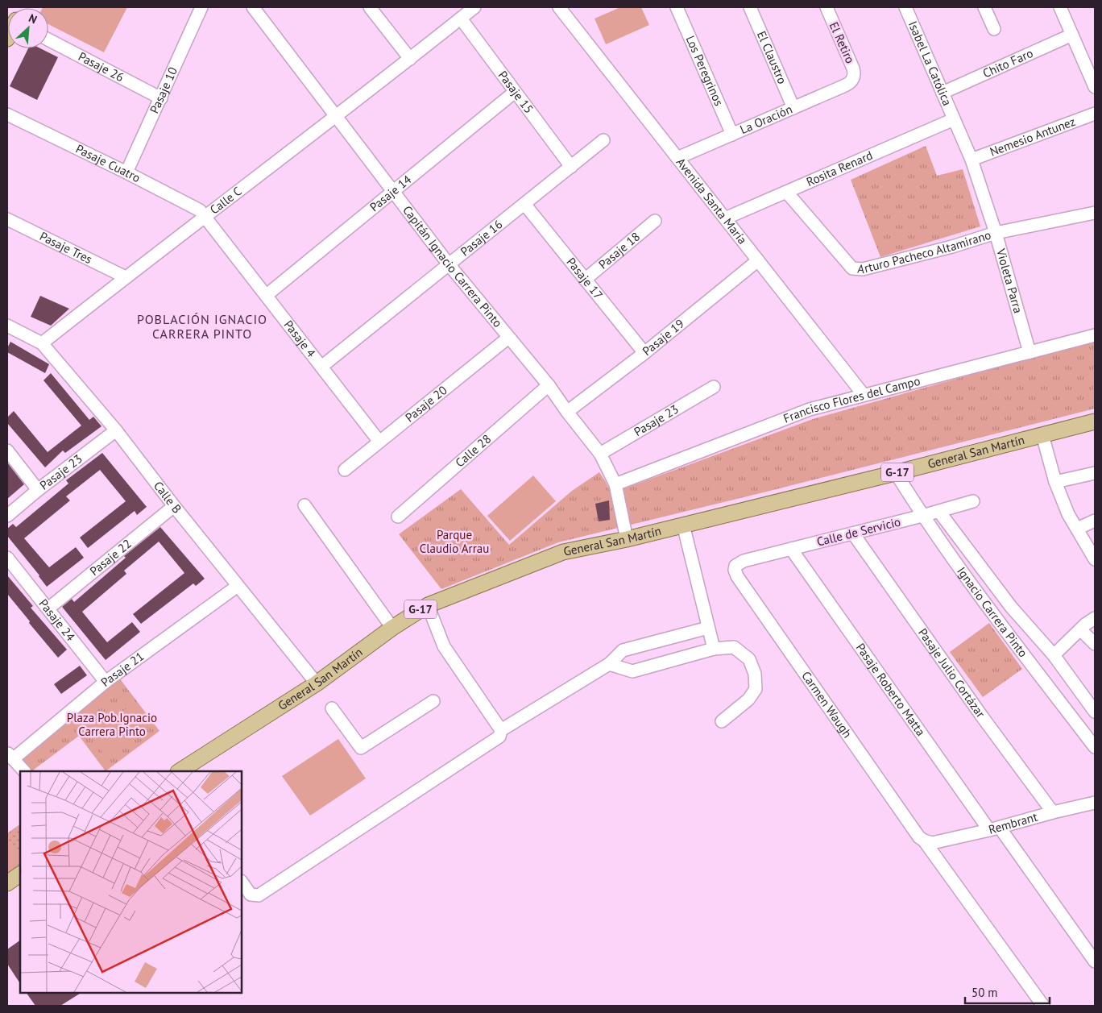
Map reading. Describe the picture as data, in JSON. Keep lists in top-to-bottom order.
{
  "streets": {
    "main road": ["General San Martín", "G-17"],
    "street": [
      "El Retiro",
      "El Claustro",
      "Isabel La Católica",
      "Chito Faro",
      "Pasaje 26",
      "Los Peregrinos",
      "Pasaje 10",
      "Pasaje 15",
      "La Oración",
      "Nemesio Antunez",
      "Pasaje Cuatro",
      "Rosita Renard",
      "Pasaje 14",
      "Calle C",
      "Avenida Santa María",
      "Pasaje 16",
      "Pasaje Tres",
      "Pasaje 18",
      "Arturo Pacheco Altamirano",
      "Capitán Ignacio Carrera Pinto",
      "Pasaje 17",
      "Violeta Parra",
      "Pasaje 19",
      "Pasaje 4",
      "Francisco Flores del Campo",
      "Pasaje 20",
      "Pasaje 23",
      "Calle 28",
      "Calle B",
      "Calle de Servicio",
      "Pasaje 22",
      "Ignacio Carrera Pinto",
      "Pasaje 24",
      "Pasaje 21",
      "Pasaje Julio Cortázar",
      "Pasaje Roberto Matta",
      "Carmen Waugh",
      "Rembrant"
    ]
  },
  "crossings": [
    ["El Retiro", "La Oración"],
    ["El Claustro", "La Oración"],
    ["Isabel La Católica", "Chito Faro"],
    ["Isabel La Católica", "Rosita Renard"],
    ["Isabel La Católica", "Violeta Parra"],
    ["Pasaje 26", "Pasaje 10"],
    ["Los Peregrinos", "La Oración"],
    ["Pasaje 10", "Pasaje Cuatro"],
    ["Pasaje 15", "Pasaje 14"],
    ["Pasaje 15", "Calle C"],
    ["Pasaje 15", "Pasaje 16"],
    ["La Oración", "Avenida Santa María"],
    ["Nemesio Antunez", "Violeta Parra"],
    ["Pasaje Cuatro", "Calle C"],
    ["Pasaje Cuatro", "Pasaje 4"],
    ["Rosita Renard", "Avenida Santa María"],
    ["Rosita Renard", "Arturo Pacheco Altamirano"],
    ["Rosita Renard", "Violeta Parra"],
    ["Pasaje 14", "Capitán Ignacio Carrera Pinto"],
    ["Pasaje 14", "Pasaje 4"],
    ["Calle C", "Pasaje Tres"],
    ["Calle C", "Capitán Ignacio Carrera Pinto"],
    ["Calle C", "Pasaje 4"],
    ["Calle C", "Calle B"],
    ["Avenida Santa María", "Pasaje 19"],
    ["Avenida Santa María", "Francisco Flores del Campo"],
    ["Pasaje 16", "Capitán Ignacio Carrera Pinto"],
    ["Pasaje 16", "Pasaje 17"],
    ["Pasaje 16", "Pasaje 4"],
    ["Pasaje 18", "Pasaje 17"],
    ["Arturo Pacheco Altamirano", "Violeta Parra"],
    ["Capitán Ignacio Carrera Pinto", "Pasaje 19"],
    ["Capitán Ignacio Carrera Pinto", "Francisco Flores del Campo"],
    ["Capitán Ignacio Carrera Pinto", "Pasaje 20"],
    ["Capitán Ignacio Carrera Pinto", "Pasaje 23"],
    ["Capitán Ignacio Carrera Pinto", "Calle 28"],
    ["Capitán Ignacio Carrera Pinto", "General San Martín"],
    ["Pasaje 17", "Pasaje 19"],
    ["Violeta Parra", "Francisco Flores del Campo"],
    ["Pasaje 4", "Pasaje 20"],
    ["Pasaje 23", "Calle B"],
    ["General San Martín", "Calle B"],
    ["General San Martín", "Ignacio Carrera Pinto"],
    ["Calle B", "Pasaje 22"],
    ["Calle B", "Pasaje 21"],
    ["Calle de Servicio", "Ignacio Carrera Pinto"],
    ["Calle de Servicio", "Pasaje Julio Cortázar"],
    ["Calle de Servicio", "Pasaje Roberto Matta"],
    ["Calle de Servicio", "Carmen Waugh"],
    ["Pasaje 22", "Pasaje 24"],
    ["Pasaje 24", "Pasaje 21"],
    ["Pasaje Julio Cortázar", "Rembrant"],
    ["Pasaje Roberto Matta", "Rembrant"],
    ["Carmen Waugh", "Rembrant"]
  ],
  "districts": ["POBLACIÓN IGNACIO CARRERA PINTO"],
  "parks": ["Parque Claudio Arrau", "Plaza Pob.Ignacio Carrera Pinto"],
  "scale_bar": "50 m",
  "north": "top right"
}
